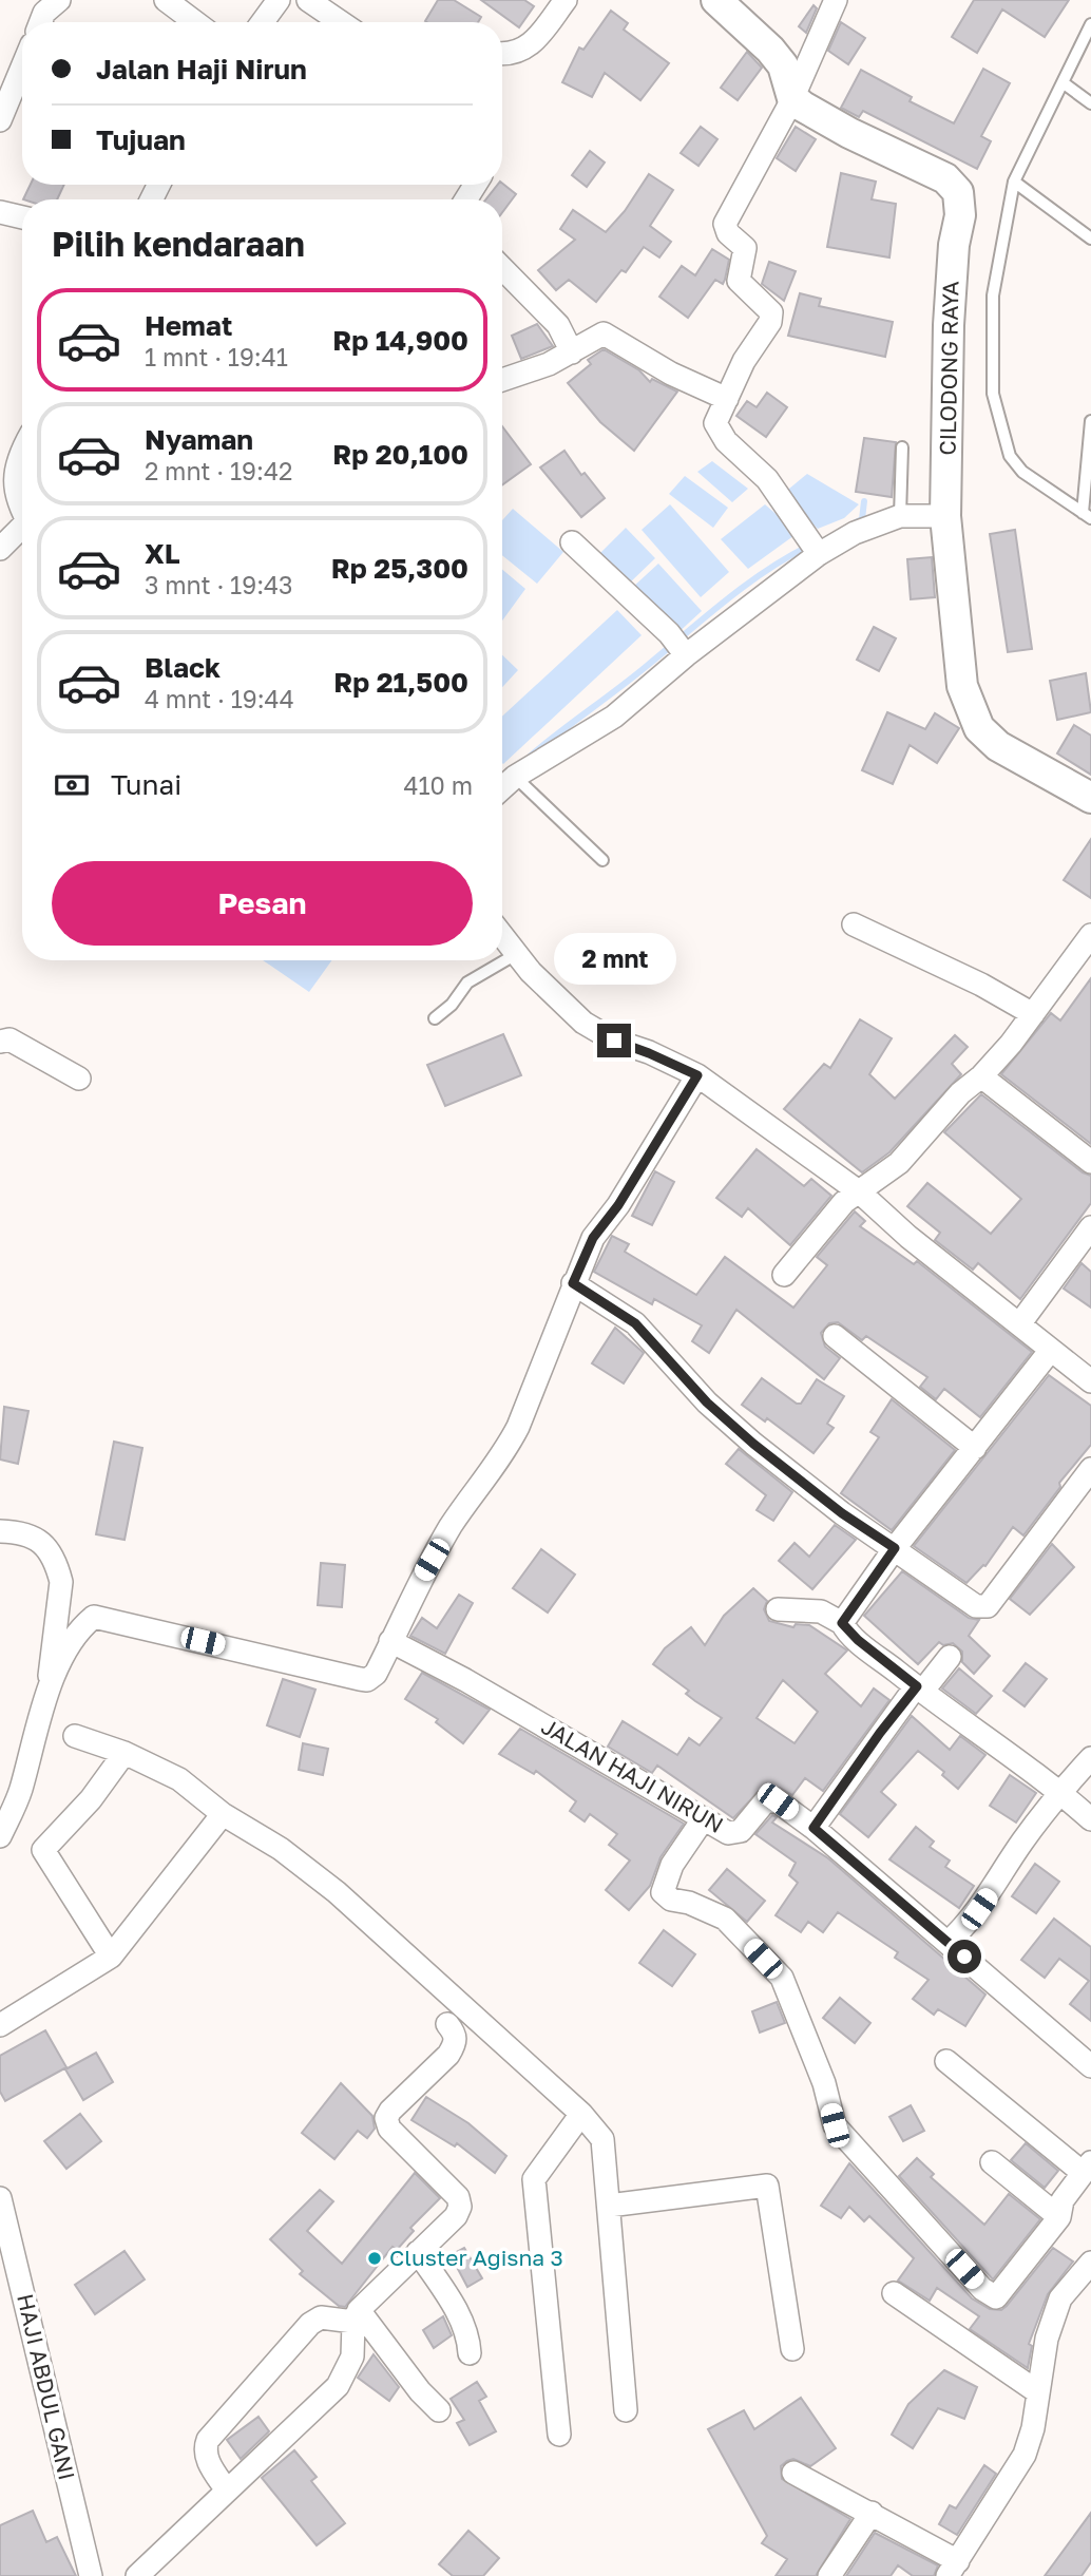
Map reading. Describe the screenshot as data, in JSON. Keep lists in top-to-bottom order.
{
  "streets": {
    "street": ["CILODONG RAYA", "JALAN HAJI NIRUN", "HAJI ABDUL GANI"]
  },
  "places": ["Cluster Agisna 3"],
  "page": {
    "banner": ["Jalan Haji Nirun", "Tujuan"],
    "heading": "Pilih kendaraan",
    "list": [
      {
        "name": "Hemat",
        "note": "1 mnt · 19:41",
        "value": "Rp 14,900"
      },
      {
        "name": "Nyaman",
        "note": "2 mnt · 19:42",
        "value": "Rp 20,100"
      },
      {
        "name": "XL",
        "note": "3 mnt · 19:43",
        "value": "Rp 25,300"
      },
      {
        "name": "Black",
        "note": "4 mnt · 19:44",
        "value": "Rp 21,500"
      }
    ],
    "pay": ["Tunai", "410 m"],
    "buttons": "Pesan",
    "bubble": "2 mnt"
  }
}
